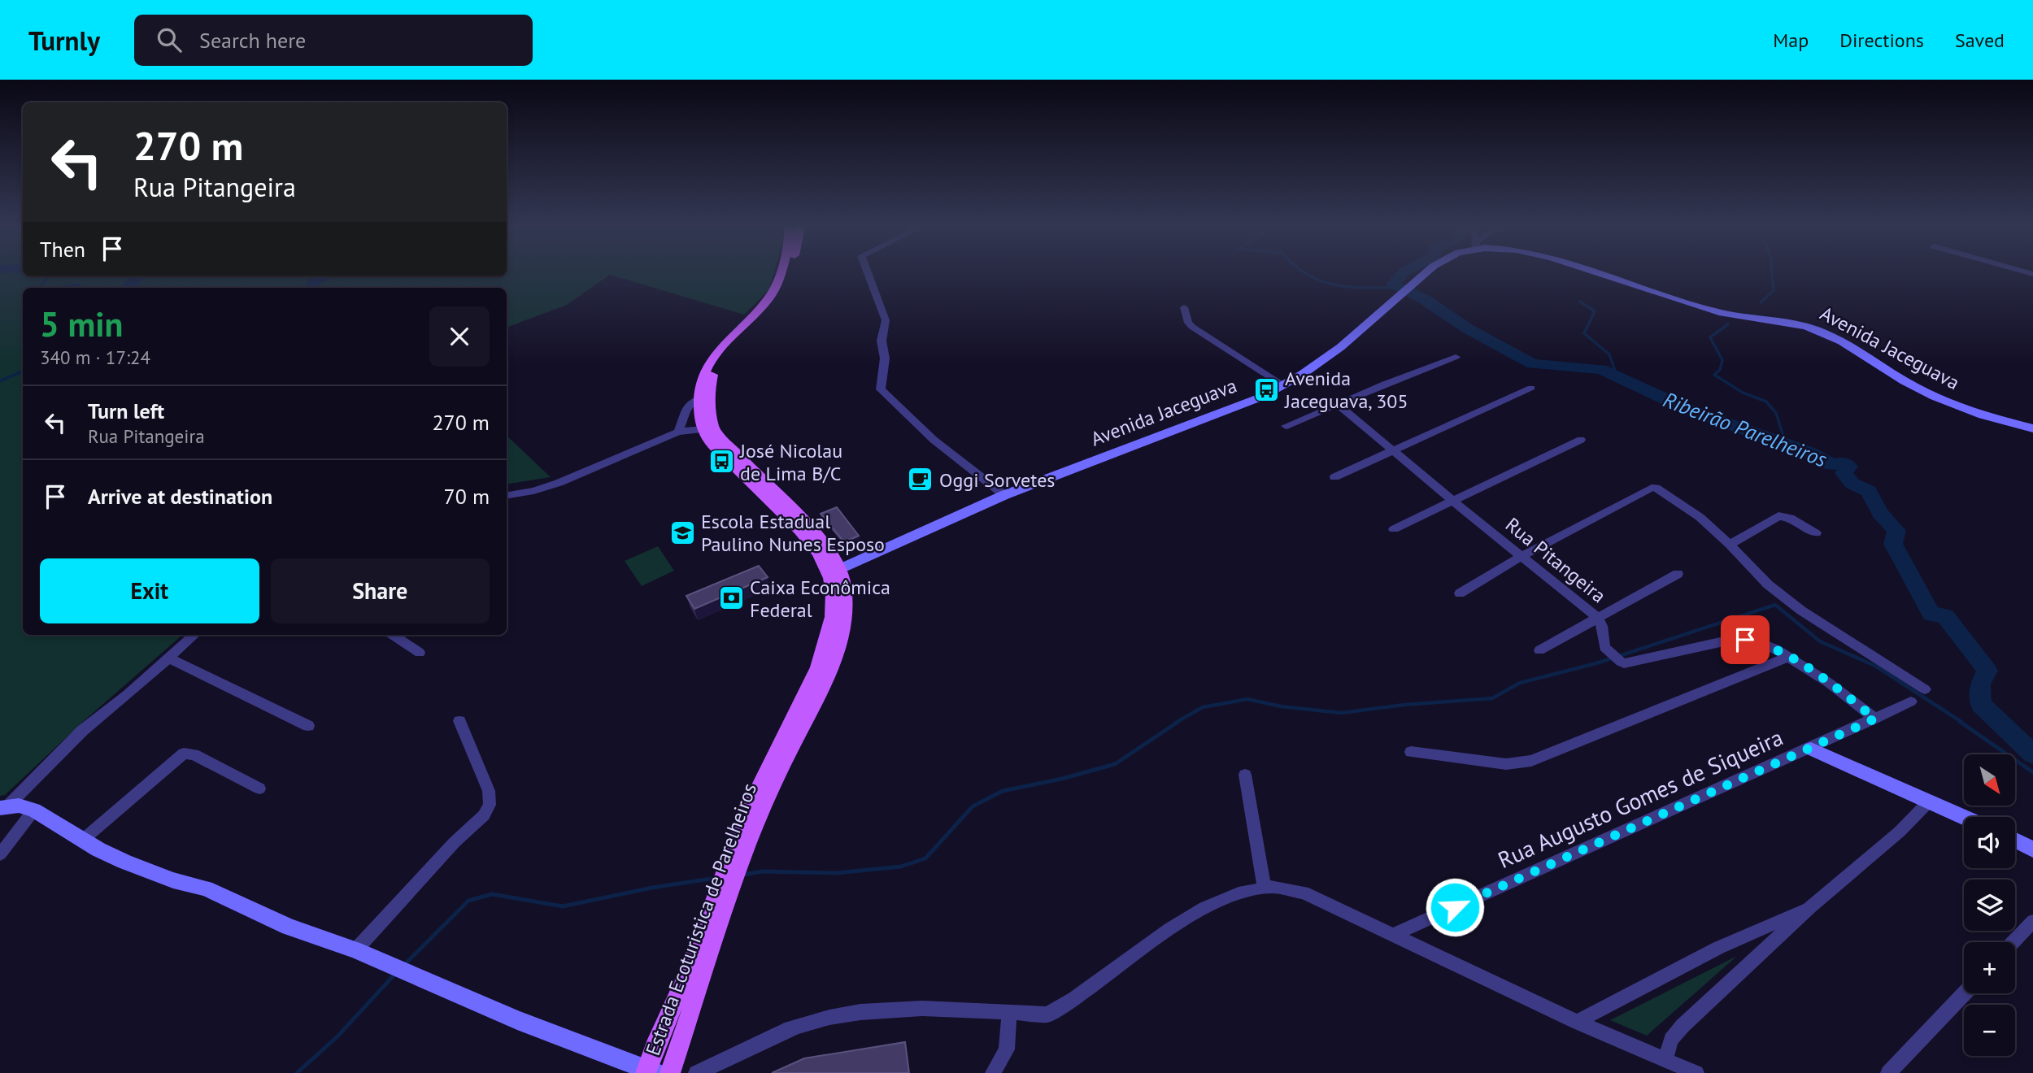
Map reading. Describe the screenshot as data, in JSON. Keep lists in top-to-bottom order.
{
  "streets": {
    "main road": ["Avenida Jaceguava", "Rua Augusto Gomes de Siqueira", "Estrada Ecoturistica de Parelheiros"],
    "street": ["Rua Pitangeira"]
  },
  "crossings": [
    ["Avenida Jaceguava", "Estrada Ecoturistica de Parelheiros"],
    ["Rua Pitangeira", "Rua Augusto Gomes de Siqueira"]
  ],
  "water": ["Ribeirão Parelheiros"],
  "places": {
    "bus stop": ["Avenida Jaceguava, 305", "José Nicolau de Lima B/C"],
    "cafe": ["Oggi Sorvetes"],
    "school or university": ["Escola Estadual Paulino Nunes Esposo"],
    "bank": ["Caixa Econômica Federal"]
  },
  "north": "bottom right",
  "page": {
    "header": "Turnly",
    "search": "Search here",
    "nav": ["Map", "Directions", "Saved"],
    "turn": ["270 m", "Rua Pitangeira"],
    "then": "Then",
    "heading": ["5 min", "340 m · 17:24"],
    "list": [
      {
        "name": "Turn left",
        "note": "Rua Pitangeira",
        "value": "270 m"
      },
      {
        "name": "Arrive at destination",
        "value": "70 m"
      }
    ],
    "buttons": ["Exit", "Share"],
    "map_buttons": ["+", "−"]
  }
}
